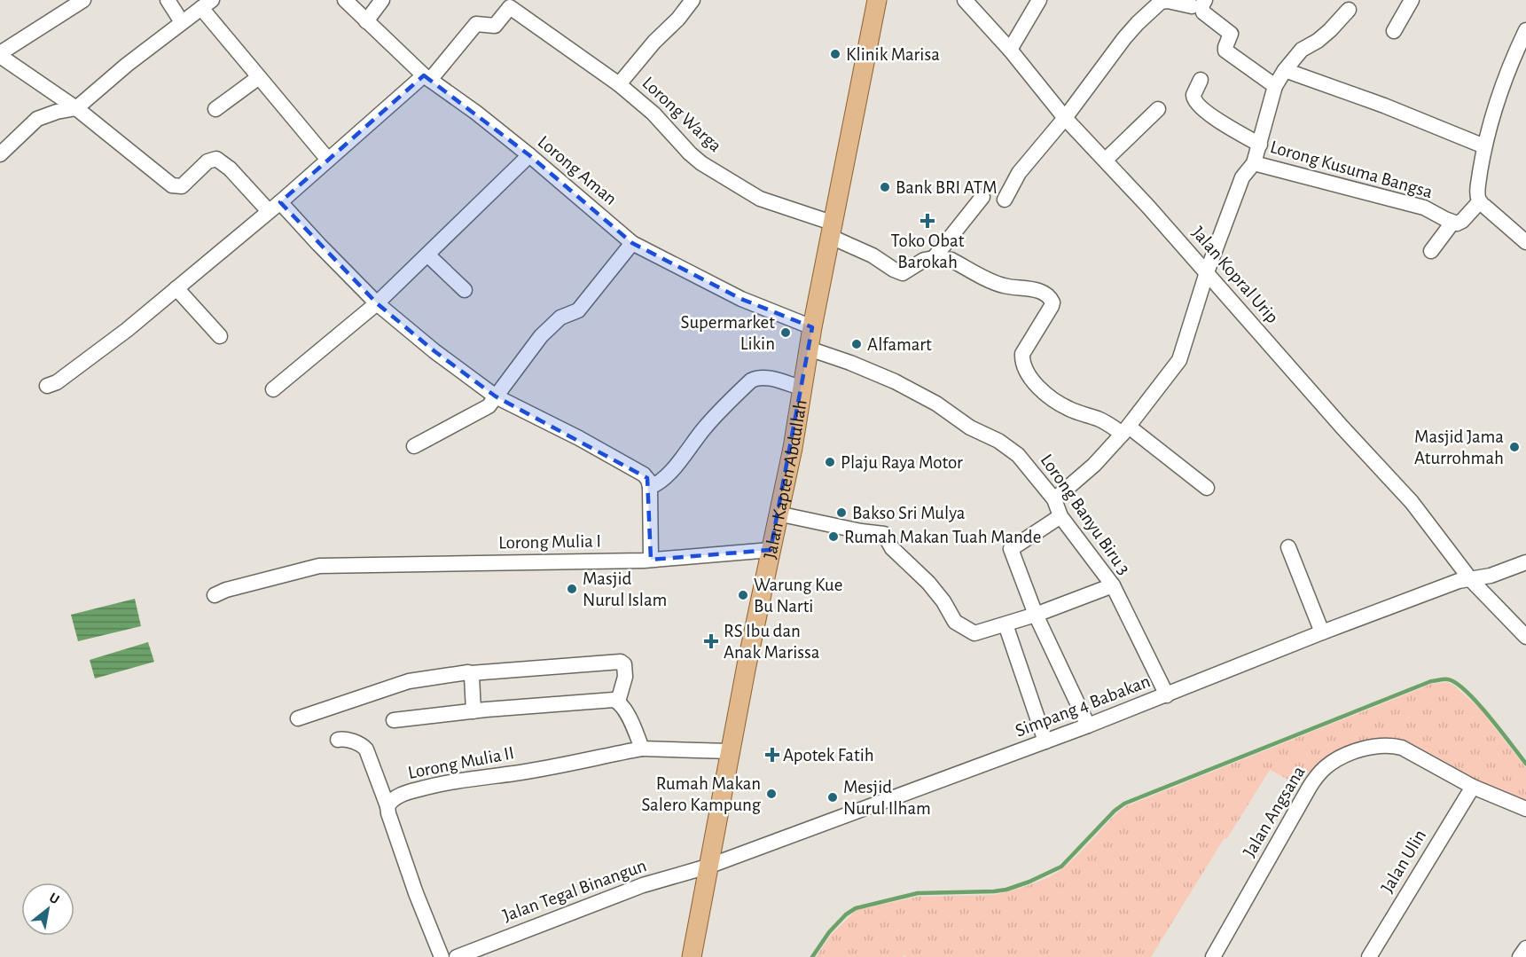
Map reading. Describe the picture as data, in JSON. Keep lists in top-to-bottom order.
{
  "streets": {
    "main road": ["Jalan Kapten Abdullah"],
    "street": [
      "Lorong Warga",
      "Lorong Kusuma Bangsa",
      "Lorong Aman",
      "Jalan Kopral Urip",
      "Lorong Banyu Biru 3",
      "Lorong Mulia I",
      "Simpang 4 Babakan",
      "Lorong Mulia II",
      "Jalan Angsana",
      "Jalan Ulin",
      "Jalan Tegal Binangun"
    ]
  },
  "crossings": [
    ["Lorong Warga", "Lorong Aman"],
    ["Lorong Warga", "Jalan Kapten Abdullah"],
    ["Lorong Aman", "Jalan Kapten Abdullah"],
    ["Jalan Kopral Urip", "Simpang 4 Babakan"],
    ["Jalan Kapten Abdullah", "Lorong Banyu Biru 3"],
    ["Jalan Kapten Abdullah", "Lorong Mulia I"],
    ["Jalan Kapten Abdullah", "Simpang 4 Babakan"],
    ["Jalan Kapten Abdullah", "Lorong Mulia II"],
    ["Jalan Kapten Abdullah", "Jalan Tegal Binangun"],
    ["Lorong Banyu Biru 3", "Simpang 4 Babakan"],
    ["Simpang 4 Babakan", "Jalan Tegal Binangun"],
    ["Jalan Angsana", "Jalan Ulin"]
  ],
  "places": {
    "other": [
      "Klinik Marisa",
      "Bank BRI ATM",
      "Supermarket Likin",
      "Alfamart",
      "Masjid Jama Aturrohmah",
      "Plaju Raya Motor",
      "Bakso Sri Mulya",
      "Rumah Makan Tuah Mande",
      "Masjid Nurul Islam",
      "Warung Kue Bu Narti",
      "Rumah Makan Salero Kampung",
      "Mesjid Nurul Ilham"
    ],
    "health": ["Toko Obat Barokah", "RS Ibu dan Anak Marissa", "Apotek Fatih"]
  },
  "north": "top right"
}
